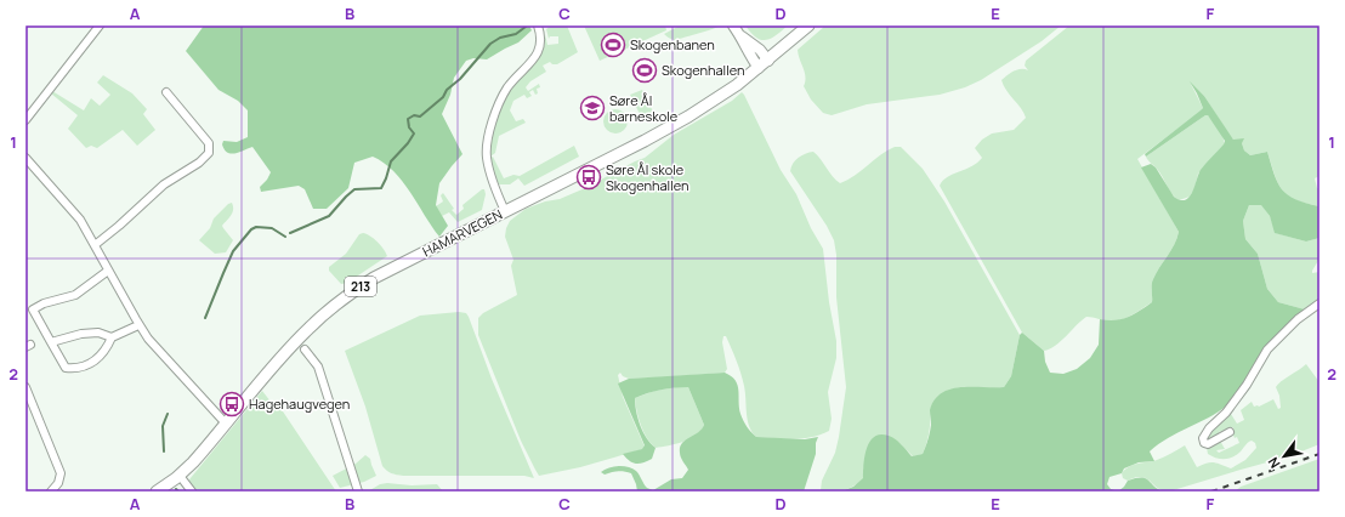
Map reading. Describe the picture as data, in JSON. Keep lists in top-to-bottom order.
{
  "streets": {
    "main road": ["HAMARVEGEN", "213"]
  },
  "places": {
    "sports": ["Skogenbanen", "Skogenhallen"],
    "school or university": ["Søre Ål barneskole"],
    "bus stop": ["Søre Ål skole Skogenhallen", "Hagehaugvegen"]
  },
  "north": "bottom left",
  "grid": {
    "columns": [
      "A",
      "B",
      "C",
      "D",
      "E",
      "F"
    ],
    "rows": ["1", "2"]
  }
}
